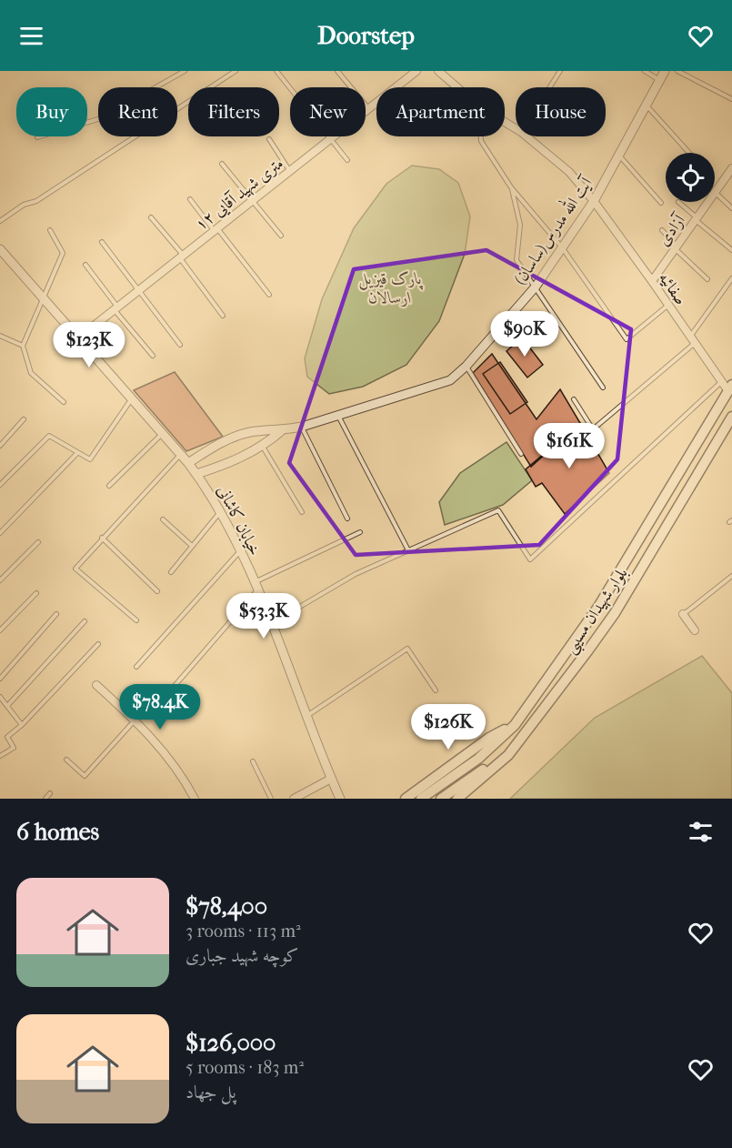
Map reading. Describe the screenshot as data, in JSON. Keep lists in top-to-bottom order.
{
  "streets": {
    "main road": ["بلوار شهیدان مسیبی"],
    "street": [
      "۱۲ متری شهید آقایی",
      "آزادی",
      "آیت الله مدرس(ساسان)",
      "صفائیه",
      "خیابان کاشانی"
    ]
  },
  "crossings": [
    ["۱۲ متری شهید آقایی", "خیابان کاشانی"],
    ["آزادی", "صفائیه"],
    ["آیت الله مدرس(ساسان)", "صفائیه"],
    ["آیت الله مدرس(ساسان)", "خیابان کاشانی"],
    ["صفائیه", "بلوار شهیدان مسیبی"]
  ],
  "parks": ["پارک قیزیل ارسالان"],
  "page": {
    "header": "Doorstep",
    "chip": [
      "Buy",
      "Rent",
      "Filters",
      "New",
      "Apartment",
      "House"
    ],
    "price": [
      "$90K",
      "$123K",
      "$161K",
      "$53.3K",
      "$78.4K",
      "$126K"
    ],
    "heading": "6 homes",
    "list": [
      {
        "name": "$78,400",
        "note": "3 rooms · 113 m² · کوچه شهید جباری"
      },
      {
        "name": "$126,000",
        "note": "5 rooms · 183 m² · پل جهاد"
      }
    ]
  }
}
